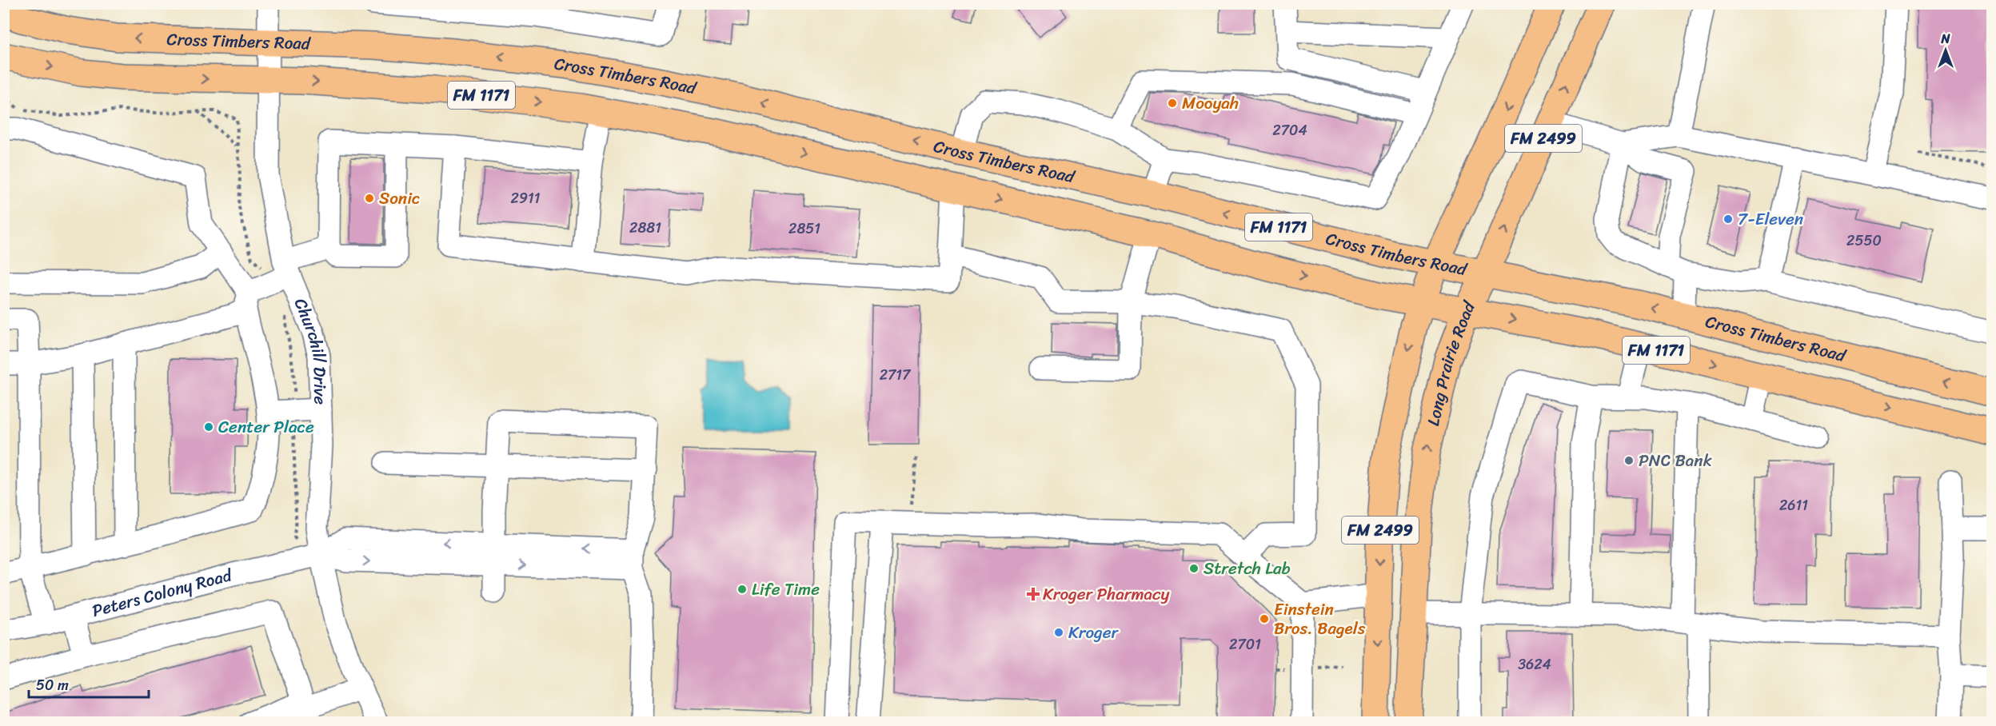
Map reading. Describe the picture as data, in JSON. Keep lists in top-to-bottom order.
{
  "streets": {
    "main road": [
      "Cross Timbers Road",
      "FM 1171",
      "FM 2499",
      "Long Prairie Road"
    ],
    "street": ["Churchill Drive", "Peters Colony Road"]
  },
  "crossings": [
    ["Cross Timbers Road", "FM 2499"],
    ["Cross Timbers Road", "Churchill Drive"],
    ["Cross Timbers Road", "Long Prairie Road"],
    ["FM 1171", "FM 2499"],
    ["FM 1171", "Churchill Drive"],
    ["FM 1171", "Long Prairie Road"],
    ["Churchill Drive", "Peters Colony Road"]
  ],
  "places": {
    "other": [
      "Mooyah",
      "Sonic",
      "7-Eleven",
      "Center Place",
      "PNC Bank",
      "Stretch Lab",
      "Life Time",
      "Einstein Bros. Bagels",
      "Kroger"
    ],
    "health": ["Kroger Pharmacy"]
  },
  "house_numbers": [
    "2704",
    "2911",
    "2881",
    "2851",
    "2550",
    "2717",
    "2611",
    "2701",
    "3624"
  ],
  "scale_bar": "50 m",
  "north": "top"
}
